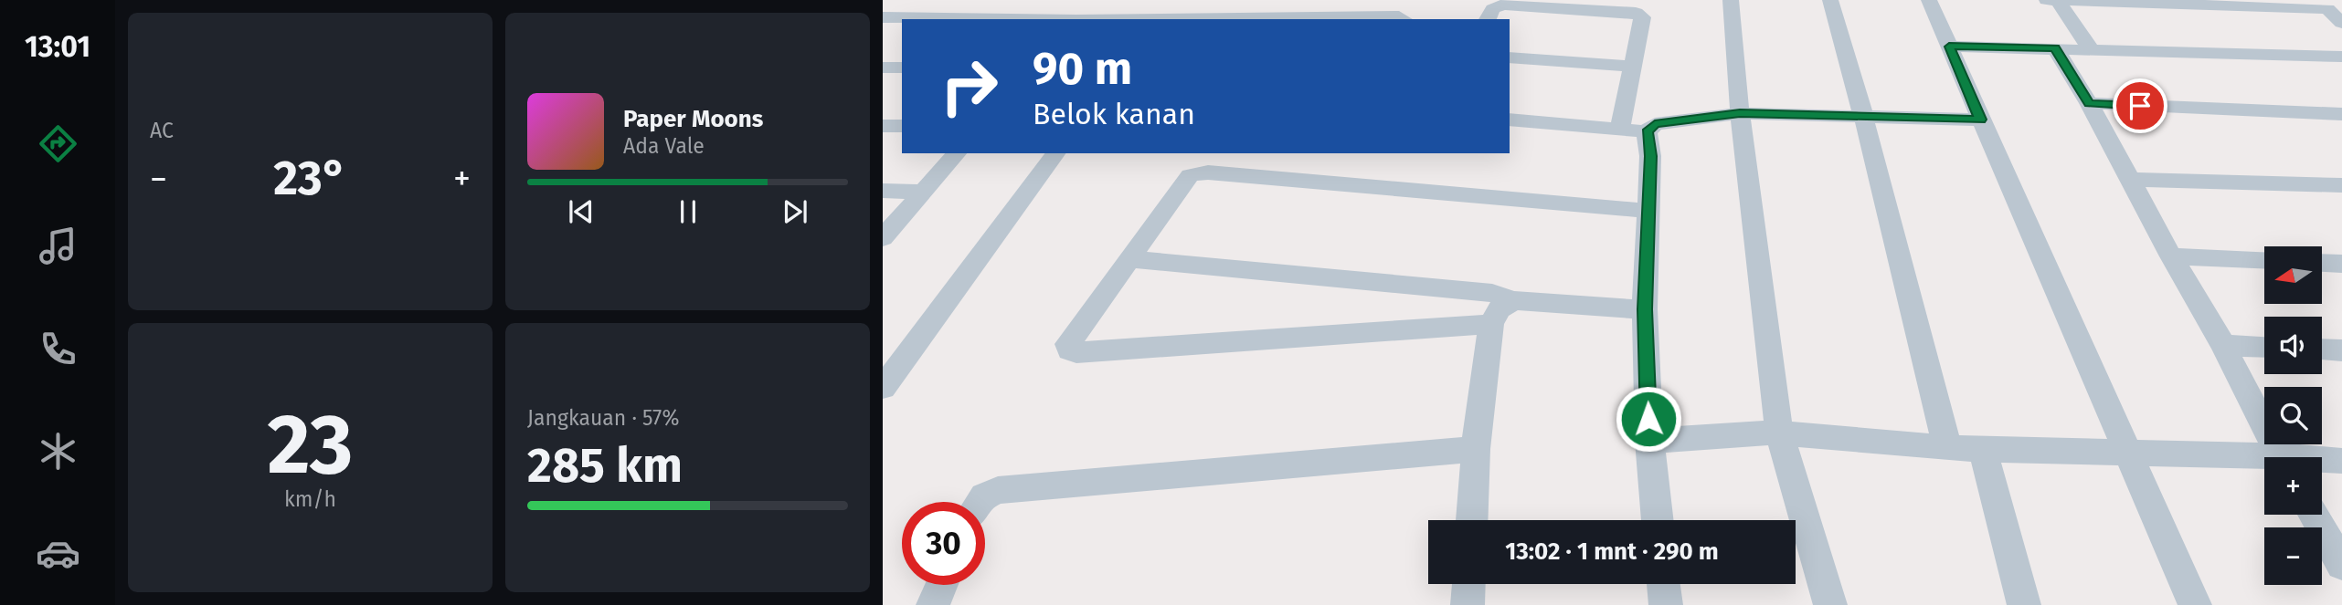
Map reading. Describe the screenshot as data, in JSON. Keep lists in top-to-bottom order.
{
  "north": "left",
  "page": {
    "tabs": "13:01",
    "tile": [
      "AC",
      ["23", "km/h"],
      ["Jangkauan · 57%", "285 km"]
    ],
    "turn": ["90 m", "Belok kanan"],
    "song": ["Paper Moons", "Ada Vale"],
    "heat": ["−", "23°", "+"],
    "map_buttons": ["+", "−"],
    "limit": "30",
    "trip": "13:02 · 1 mnt · 290 m"
  }
}
